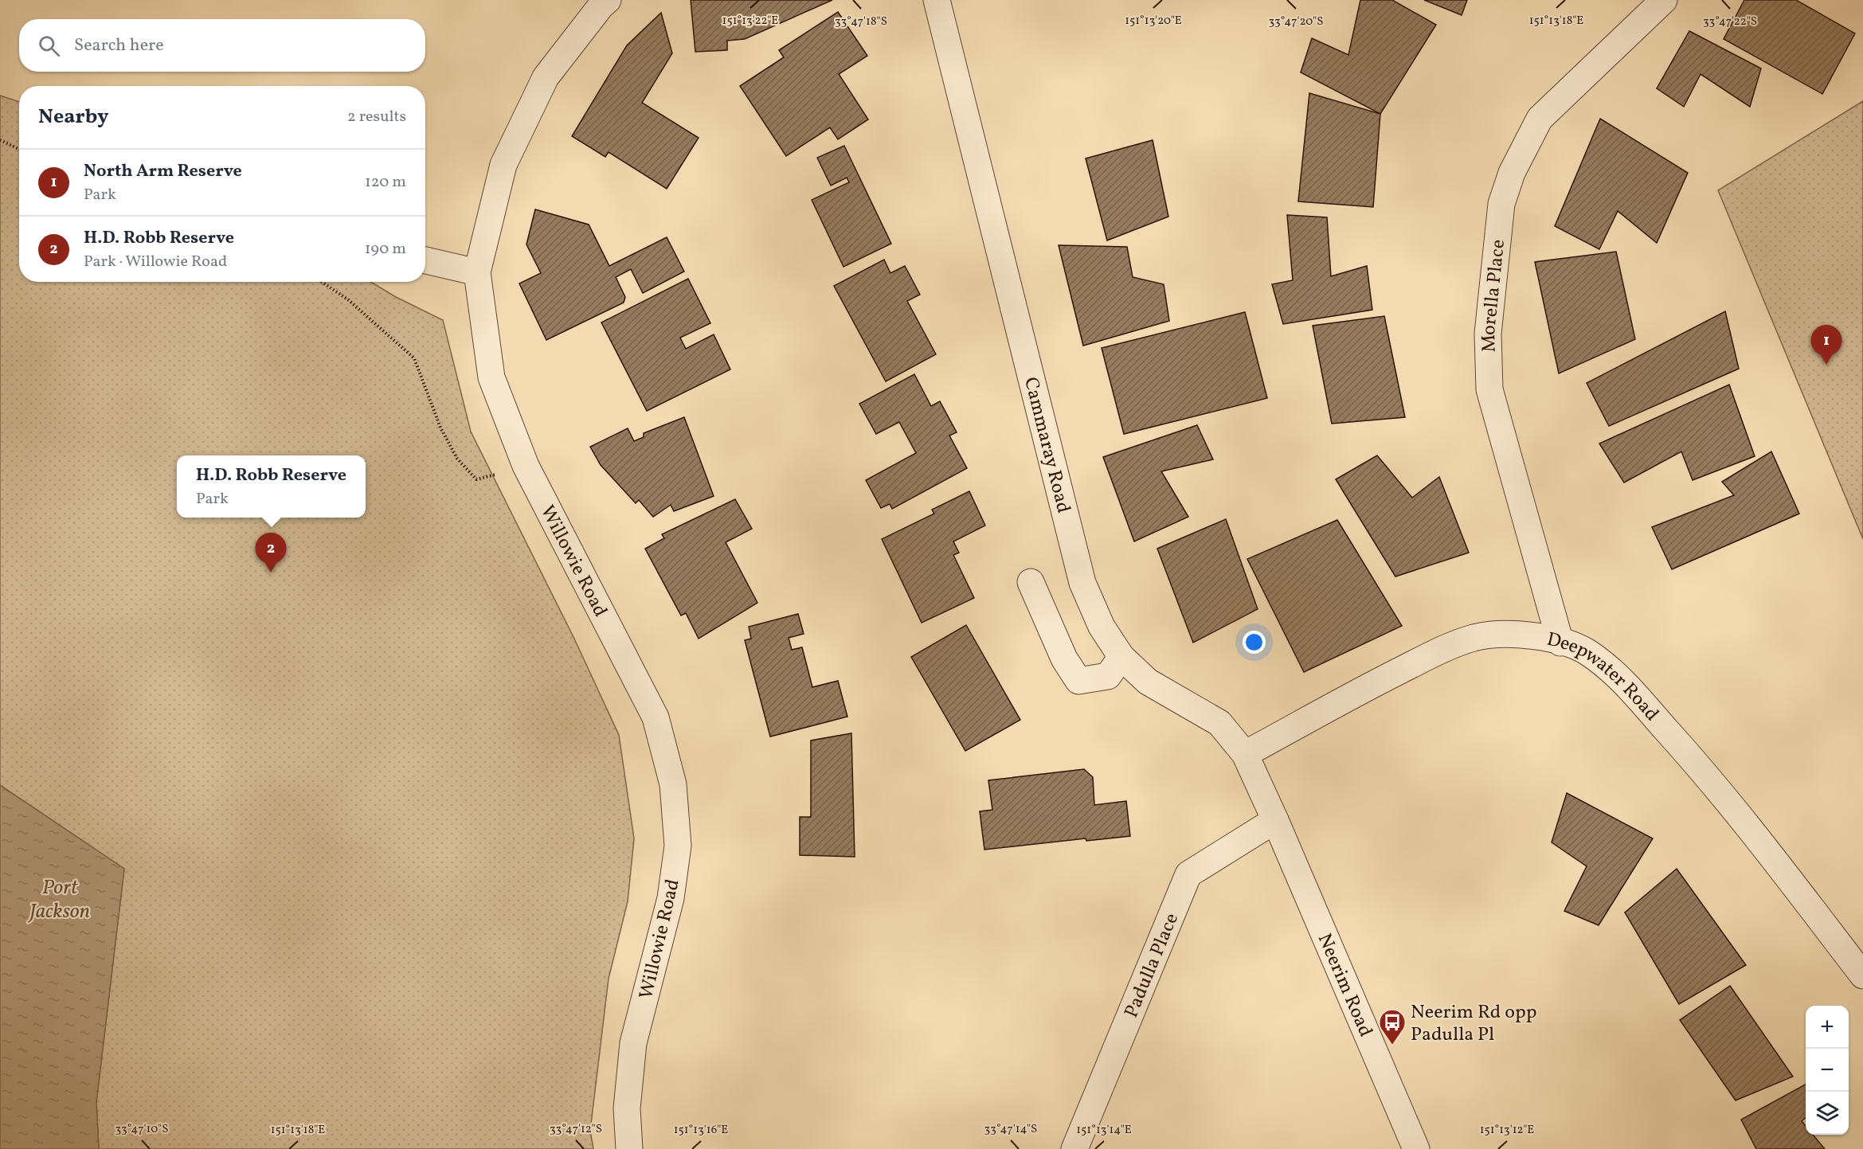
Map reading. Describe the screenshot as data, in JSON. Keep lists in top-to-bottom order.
{
  "streets": {
    "street": [
      "Morella Place",
      "Cammaray Road",
      "Willowie Road",
      "Deepwater Road",
      "Padulla Place",
      "Neerim Road"
    ]
  },
  "crossings": [
    ["Morella Place", "Deepwater Road"],
    ["Cammaray Road", "Deepwater Road"],
    ["Cammaray Road", "Padulla Place"],
    ["Cammaray Road", "Neerim Road"],
    ["Padulla Place", "Neerim Road"]
  ],
  "water": ["Port Jackson"],
  "places": {
    "bus stop": ["Neerim Rd opp Padulla Pl"]
  },
  "page": {
    "search": "Search here",
    "heading": ["Nearby", "2 results"],
    "list": [
      {
        "mark": "1",
        "name": "North Arm Reserve",
        "note": "Park",
        "value": "120 m"
      },
      {
        "mark": "2",
        "name": "H.D. Robb Reserve",
        "note": "Park · Willowie Road",
        "value": "190 m"
      }
    ],
    "pins": ["1", "2"],
    "popup": ["H.D. Robb Reserve", "Park"],
    "map_buttons": ["+", "−"]
  },
  "coordinates": [
    "151°13'22\"E",
    "151°13'20\"E",
    "151°13'18\"E",
    "33°47'18\"S",
    "33°47'20\"S",
    "33°47'22\"S",
    "33°47'10\"S",
    "33°47'12\"S",
    "33°47'14\"S",
    "151°13'16\"E",
    "151°13'14\"E",
    "151°13'12\"E"
  ]
}
